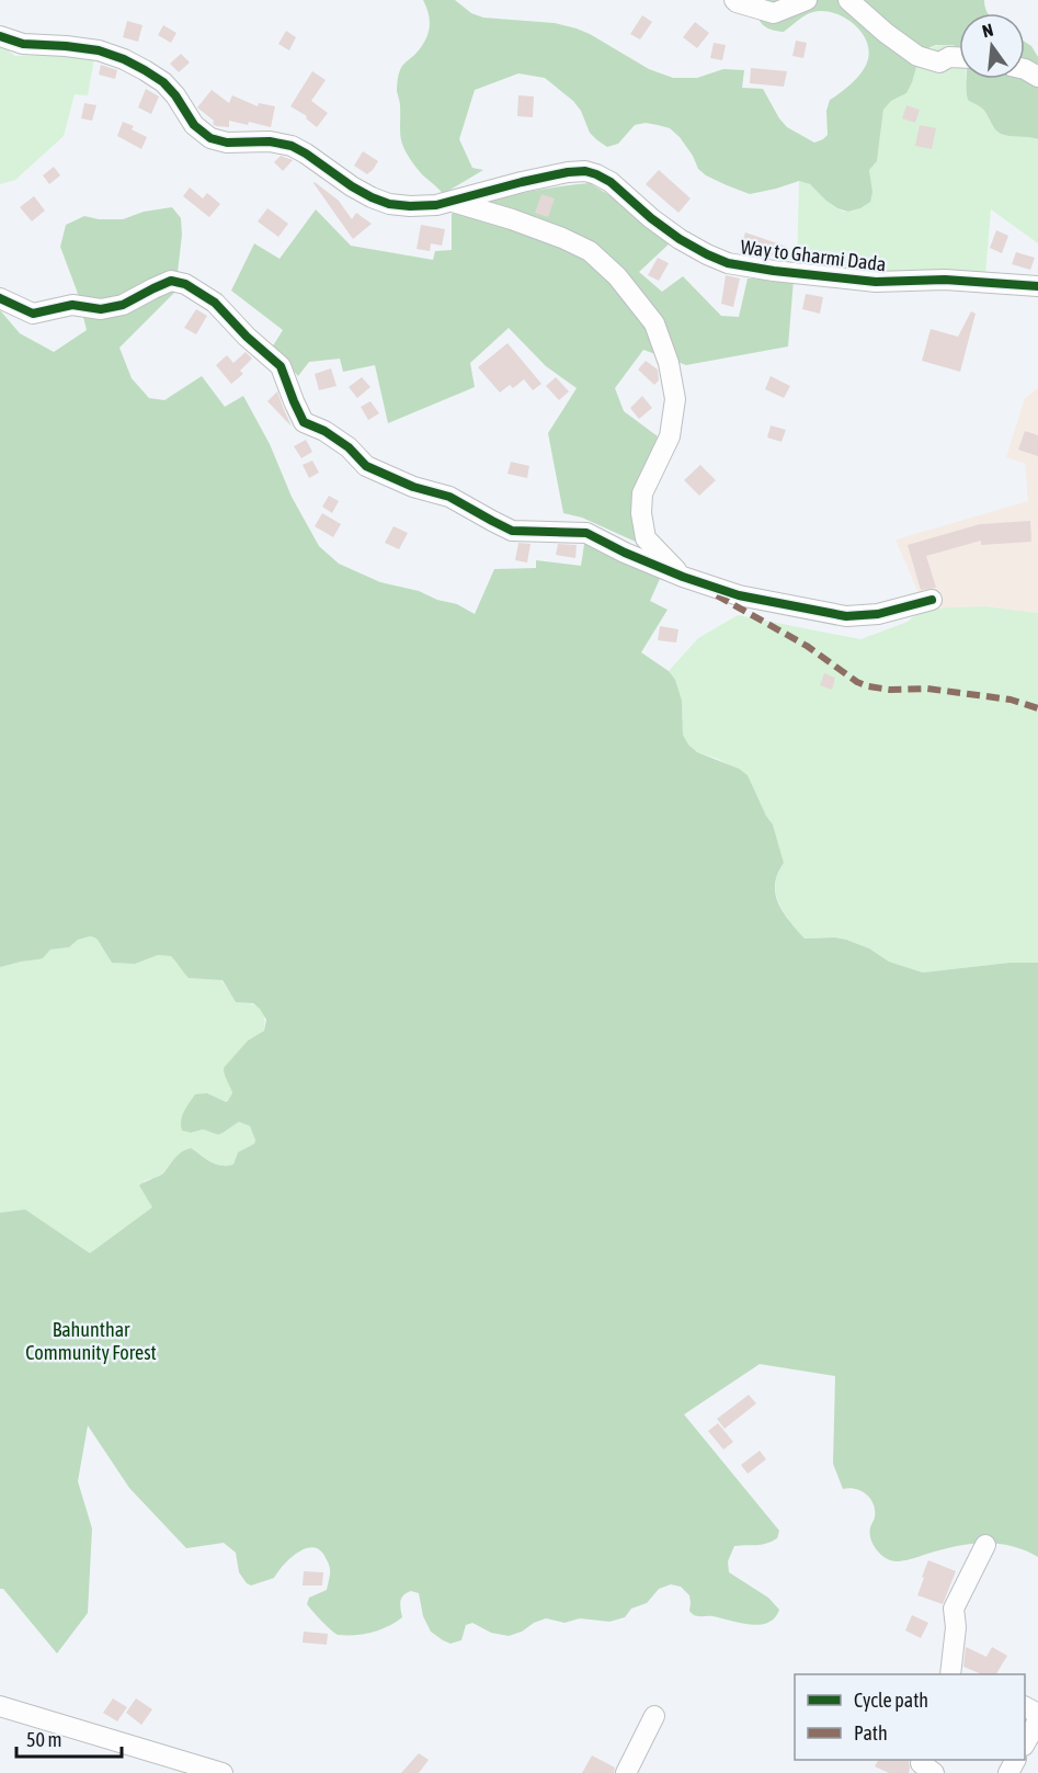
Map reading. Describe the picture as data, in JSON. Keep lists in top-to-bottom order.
{
  "streets": {
    "street": ["Way to Gharmi Dada"]
  },
  "parks": ["Bahunthar Community Forest"],
  "legend": ["Cycle path", "Path"],
  "scale_bar": "50 m",
  "north": "top"
}
